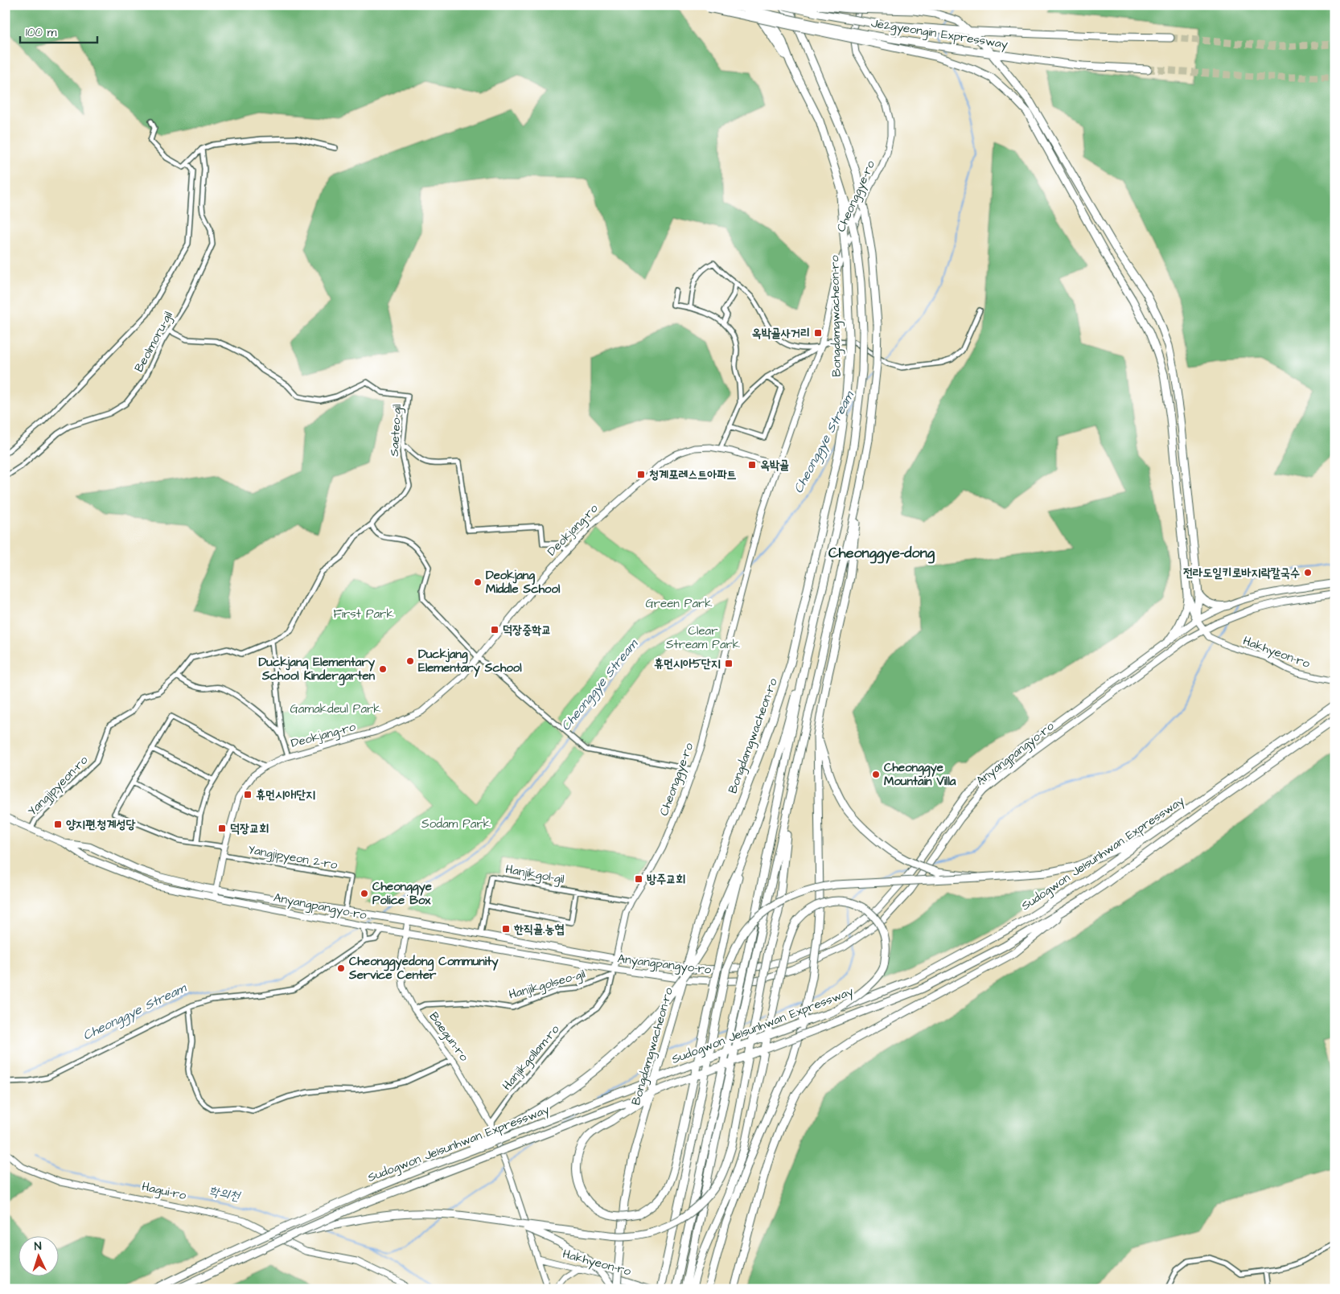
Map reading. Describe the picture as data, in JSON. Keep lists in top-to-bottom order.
{
  "streets": {
    "highway": ["Je2gyeongin Expressway", "Bongdamgwacheon-ro", "Sudogwon Je1sunhwan Expressway"],
    "main road": ["Anyangpangyo-ro"],
    "street": [
      "Cheonggye-ro",
      "Beolmoru-gil",
      "Saeteo-gil",
      "Deokjang-ro",
      "Hakhyeon-ro",
      "Yangjipyeon-ro",
      "Yangjipyeon 2-ro",
      "Hanjikgol-gil",
      "Hanjikgolseo-gil",
      "Baegun-ro",
      "Hanjikgollam-ro",
      "Hagui-ro"
    ]
  },
  "crossings": [
    ["Cheonggye-ro", "Deokjang-ro"],
    ["Cheonggye-ro", "Anyangpangyo-ro"],
    ["Cheonggye-ro", "Hanjikgol-gil"],
    ["Cheonggye-ro", "Hanjikgolseo-gil"],
    ["Cheonggye-ro", "Hanjikgollam-ro"],
    ["Beolmoru-gil", "Saeteo-gil"],
    ["Saeteo-gil", "Yangjipyeon-ro"],
    ["Deokjang-ro", "Anyangpangyo-ro"],
    ["Deokjang-ro", "Yangjipyeon 2-ro"],
    ["Hakhyeon-ro", "Anyangpangyo-ro"],
    ["Hakhyeon-ro", "Baegun-ro"],
    ["Anyangpangyo-ro", "Yangjipyeon-ro"],
    ["Anyangpangyo-ro", "Yangjipyeon 2-ro"],
    ["Anyangpangyo-ro", "Hanjikgol-gil"],
    ["Anyangpangyo-ro", "Hanjikgolseo-gil"],
    ["Anyangpangyo-ro", "Baegun-ro"],
    ["Anyangpangyo-ro", "Hanjikgollam-ro"],
    ["Hanjikgolseo-gil", "Baegun-ro"],
    ["Hanjikgolseo-gil", "Hanjikgollam-ro"],
    ["Baegun-ro", "Hanjikgollam-ro"]
  ],
  "districts": ["Cheonggye-dong"],
  "water": ["Cheonggye Stream", "학의천"],
  "parks": [
    "Green Park",
    "First Park",
    "Clear Stream Park",
    "Gamakdeul Park",
    "Sodam Park"
  ],
  "places": {
    "transit": [
      "옥박골사거리",
      "옥박골",
      "청계포레스트아파트",
      "덕장중학교",
      "휴먼시아5단지",
      "휴먼시아1단지",
      "양지편.청계성당",
      "덕장교회",
      "방주교회",
      "한직골.농협"
    ],
    "other": [
      "전라도일키로바지락칼국수",
      "Deokjang Middle School",
      "Duckjang Elementary School",
      "Duckjang Elementary School Kindergarten",
      "Cheonggye Mountain Villa",
      "Cheonggye Police Box",
      "Cheonggyedong Community Service Center"
    ]
  },
  "scale_bar": "100 m",
  "north": "top"
}
